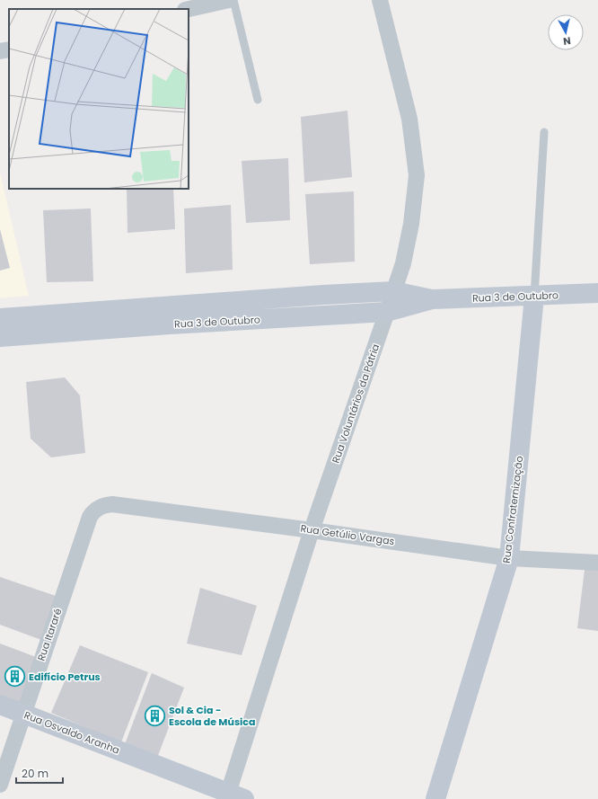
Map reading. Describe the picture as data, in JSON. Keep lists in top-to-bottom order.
{
  "streets": {
    "street": [
      "Rua 3 de Outubro",
      "Rua Voluntários da Pátria",
      "Rua Confraternização",
      "Rua Getúlio Vargas",
      "Rua Itararé",
      "Rua Osvaldo Aranha"
    ]
  },
  "crossings": [
    ["Rua 3 de Outubro", "Rua Voluntários da Pátria"],
    ["Rua 3 de Outubro", "Rua Confraternização"],
    ["Rua Voluntários da Pátria", "Rua Getúlio Vargas"],
    ["Rua Voluntários da Pátria", "Rua Osvaldo Aranha"],
    ["Rua Confraternização", "Rua Getúlio Vargas"],
    ["Rua Getúlio Vargas", "Rua Itararé"],
    ["Rua Itararé", "Rua Osvaldo Aranha"]
  ],
  "places": {
    "building": ["Edifício Petrus", "Sol & Cia - Escola de Música"]
  },
  "scale_bar": "20 m",
  "north": "bottom"
}
